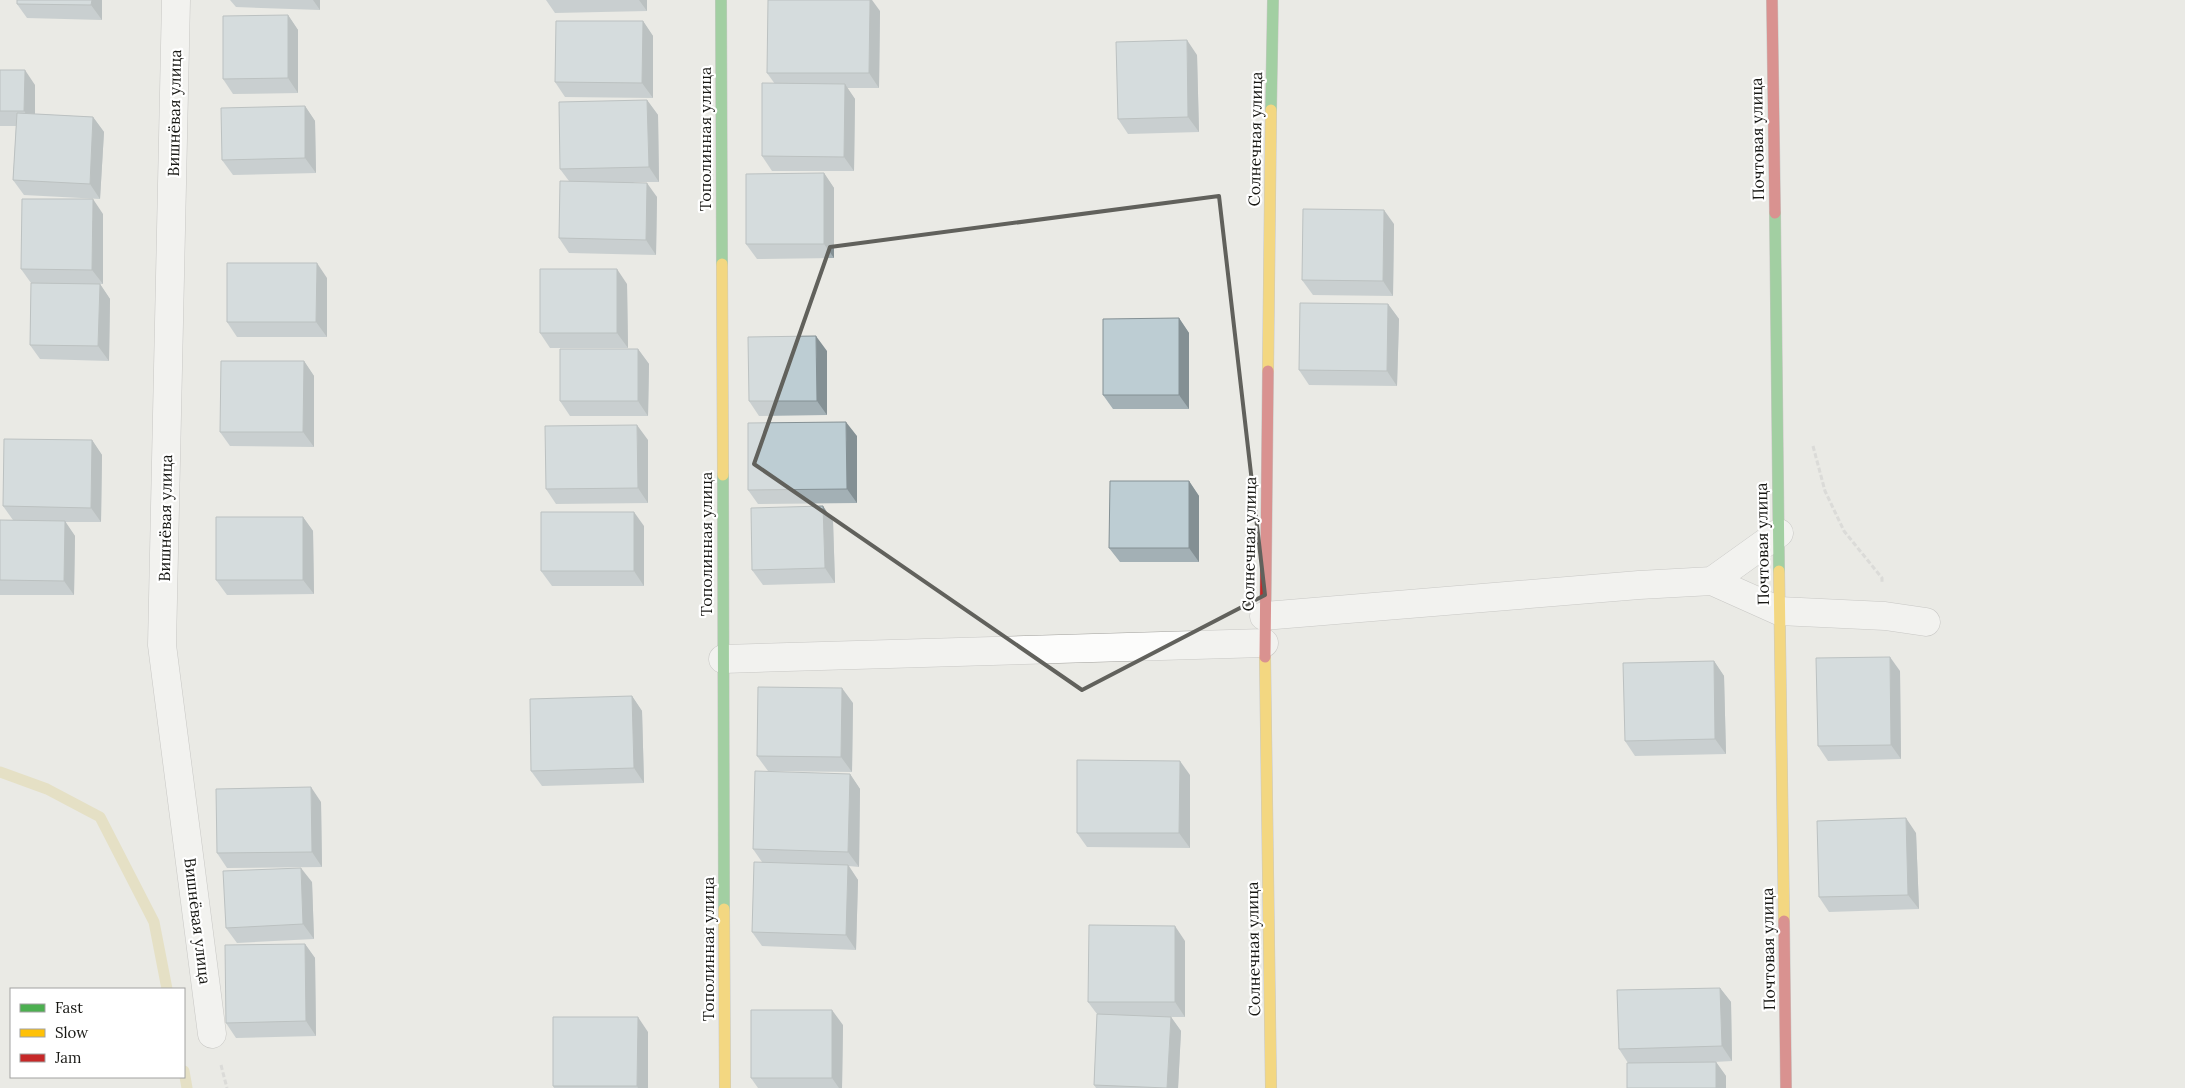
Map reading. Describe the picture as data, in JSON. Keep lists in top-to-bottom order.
{
  "streets": {
    "street": [
      "Вишнёвая улица",
      "Тополинная улица",
      "Солнечная улица",
      "Почтовая улица"
    ]
  },
  "legend": ["Fast", "Slow", "Jam"]
}
